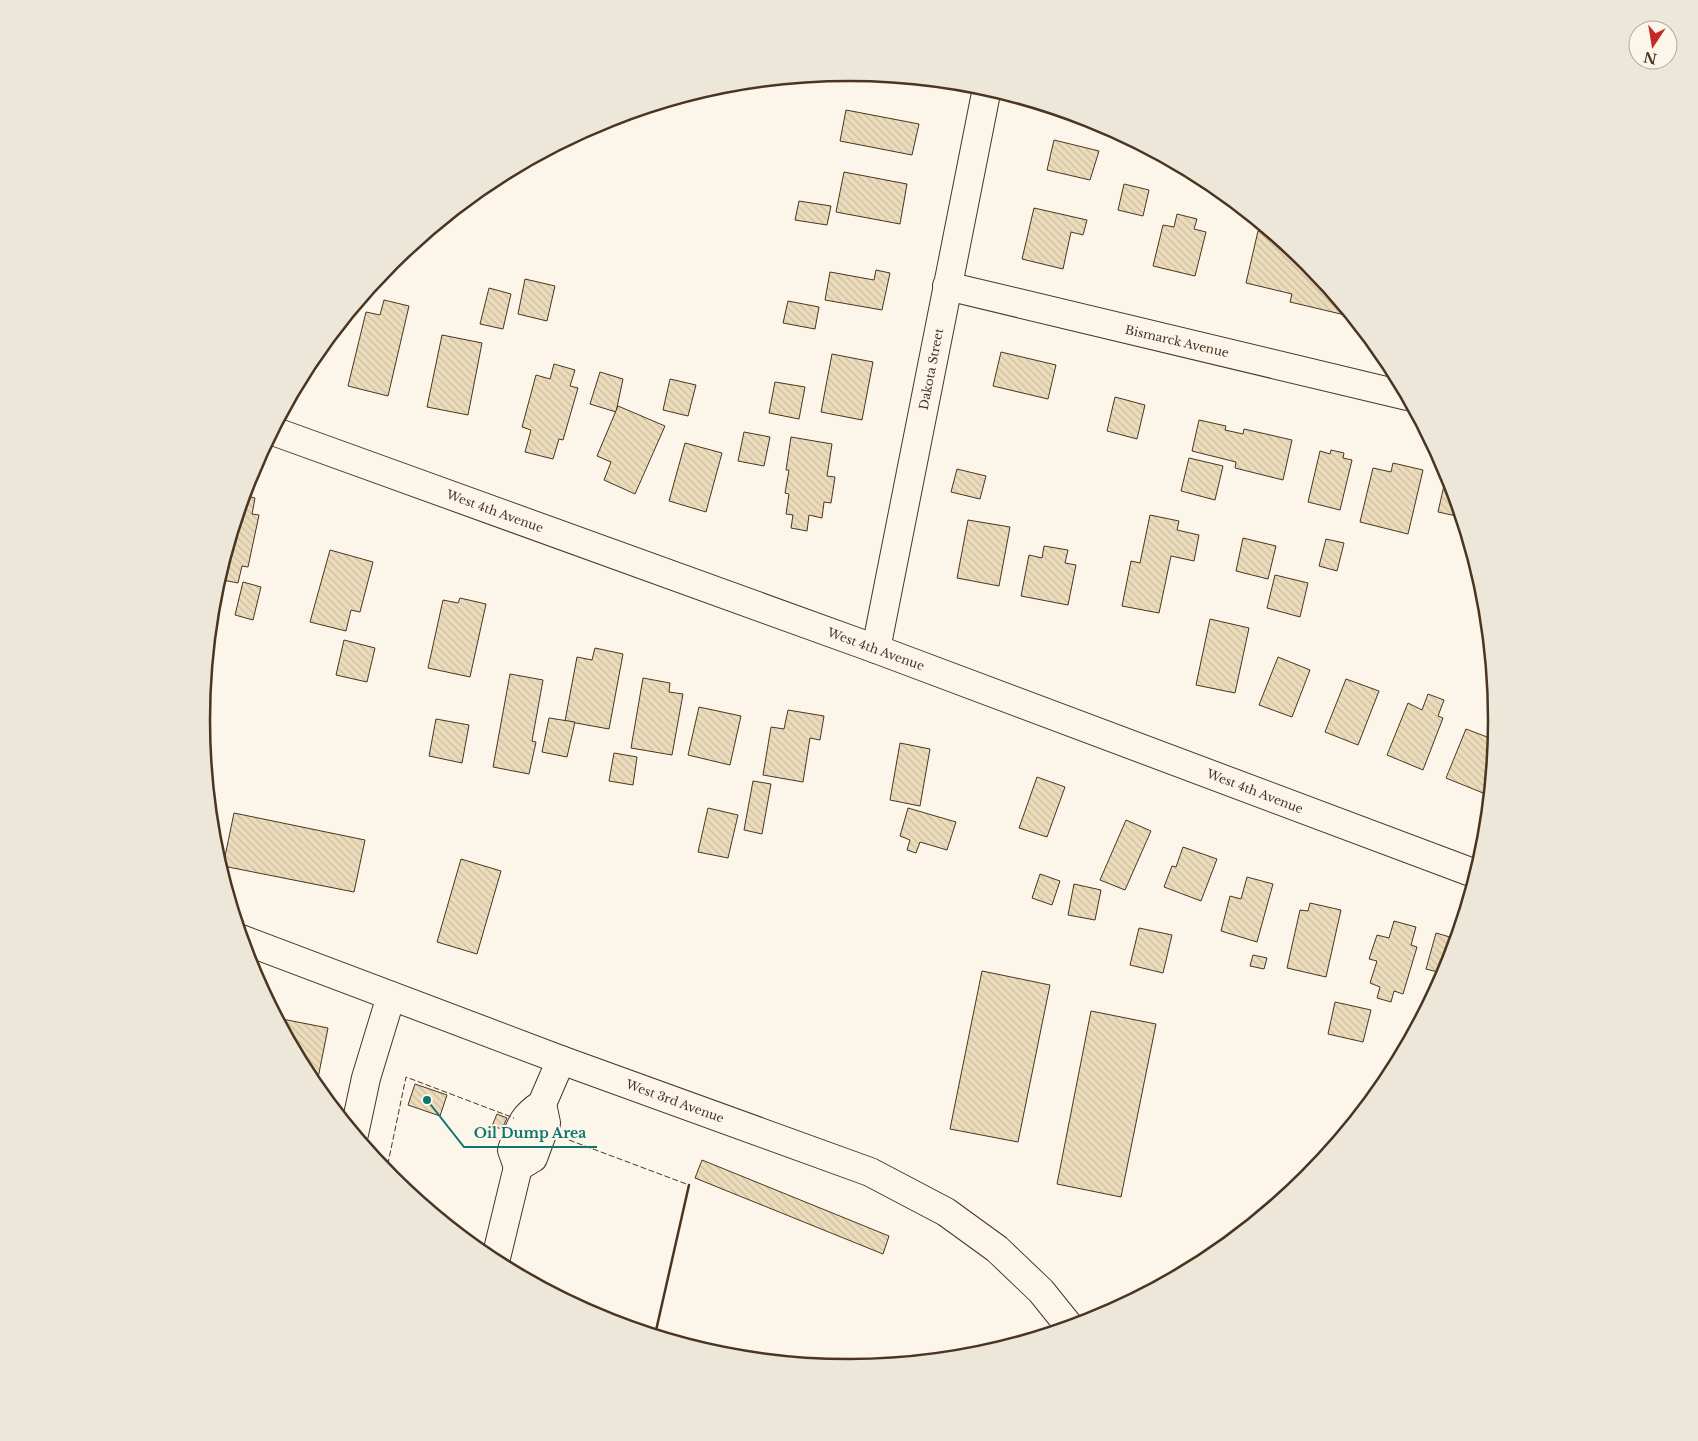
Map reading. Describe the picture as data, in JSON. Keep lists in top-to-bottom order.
{
  "streets": {
    "street": [
      "Bismarck Avenue",
      "Dakota Street",
      "West 4th Avenue",
      "West 3rd Avenue"
    ]
  },
  "crossings": [
    ["Bismarck Avenue", "Dakota Street"],
    ["Dakota Street", "West 4th Avenue"]
  ],
  "places": ["Oil Dump Area"],
  "north": "bottom"
}
